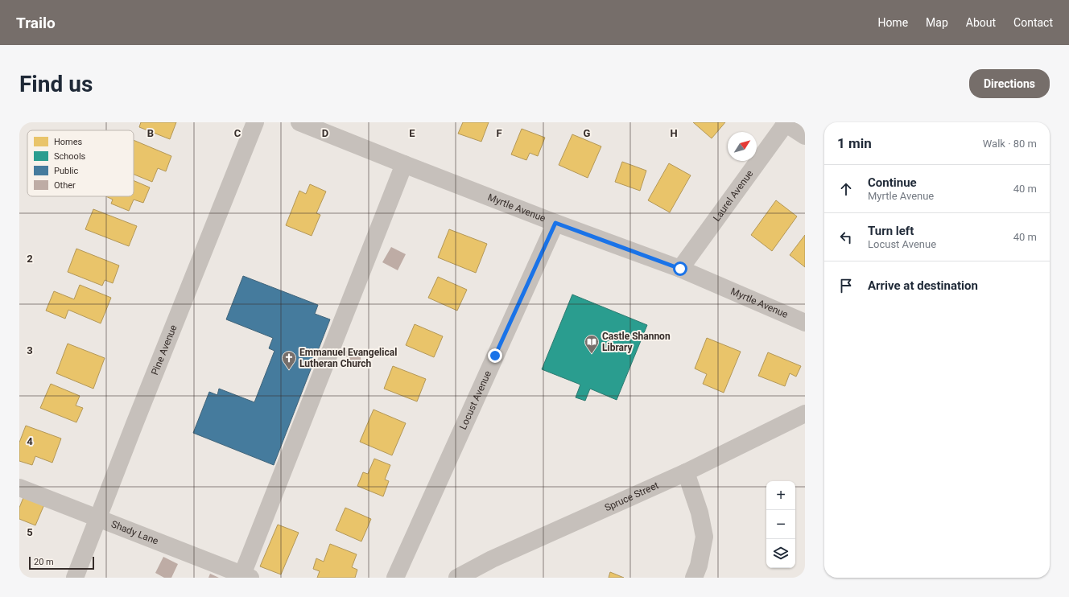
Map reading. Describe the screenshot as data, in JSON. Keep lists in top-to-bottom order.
{
  "streets": {
    "street": [
      "Laurel Avenue",
      "Myrtle Avenue",
      "Pine Avenue",
      "Locust Avenue",
      "Spruce Street",
      "Shady Lane"
    ]
  },
  "crossings": [
    ["Laurel Avenue", "Myrtle Avenue"],
    ["Myrtle Avenue", "Locust Avenue"],
    ["Pine Avenue", "Shady Lane"]
  ],
  "places": {
    "library": ["Castle Shannon Library"],
    "church": ["Emmanuel Evangelical Lutheran Church"]
  },
  "legend": [
    "Homes",
    "Schools",
    "Public",
    "Other"
  ],
  "scale_bar": "20 m",
  "north": "top right",
  "page": {
    "header": "Trailo",
    "nav": [
      "Home",
      "Map",
      "About",
      "Contact"
    ],
    "buttons": "Directions",
    "title": "Find us",
    "heading": ["1 min", "Walk · 80 m"],
    "list": [
      ["Continue", "Myrtle Avenue", "40 m"],
      ["Turn left", "Locust Avenue", "40 m"],
      "Arrive at destination"
    ],
    "map_buttons": ["+", "−"],
    "scale": "20 m"
  },
  "grid": {
    "columns": [
      "B",
      "C",
      "D",
      "E",
      "F",
      "G",
      "H"
    ],
    "rows": [
      "2",
      "3",
      "4",
      "5"
    ]
  }
}
